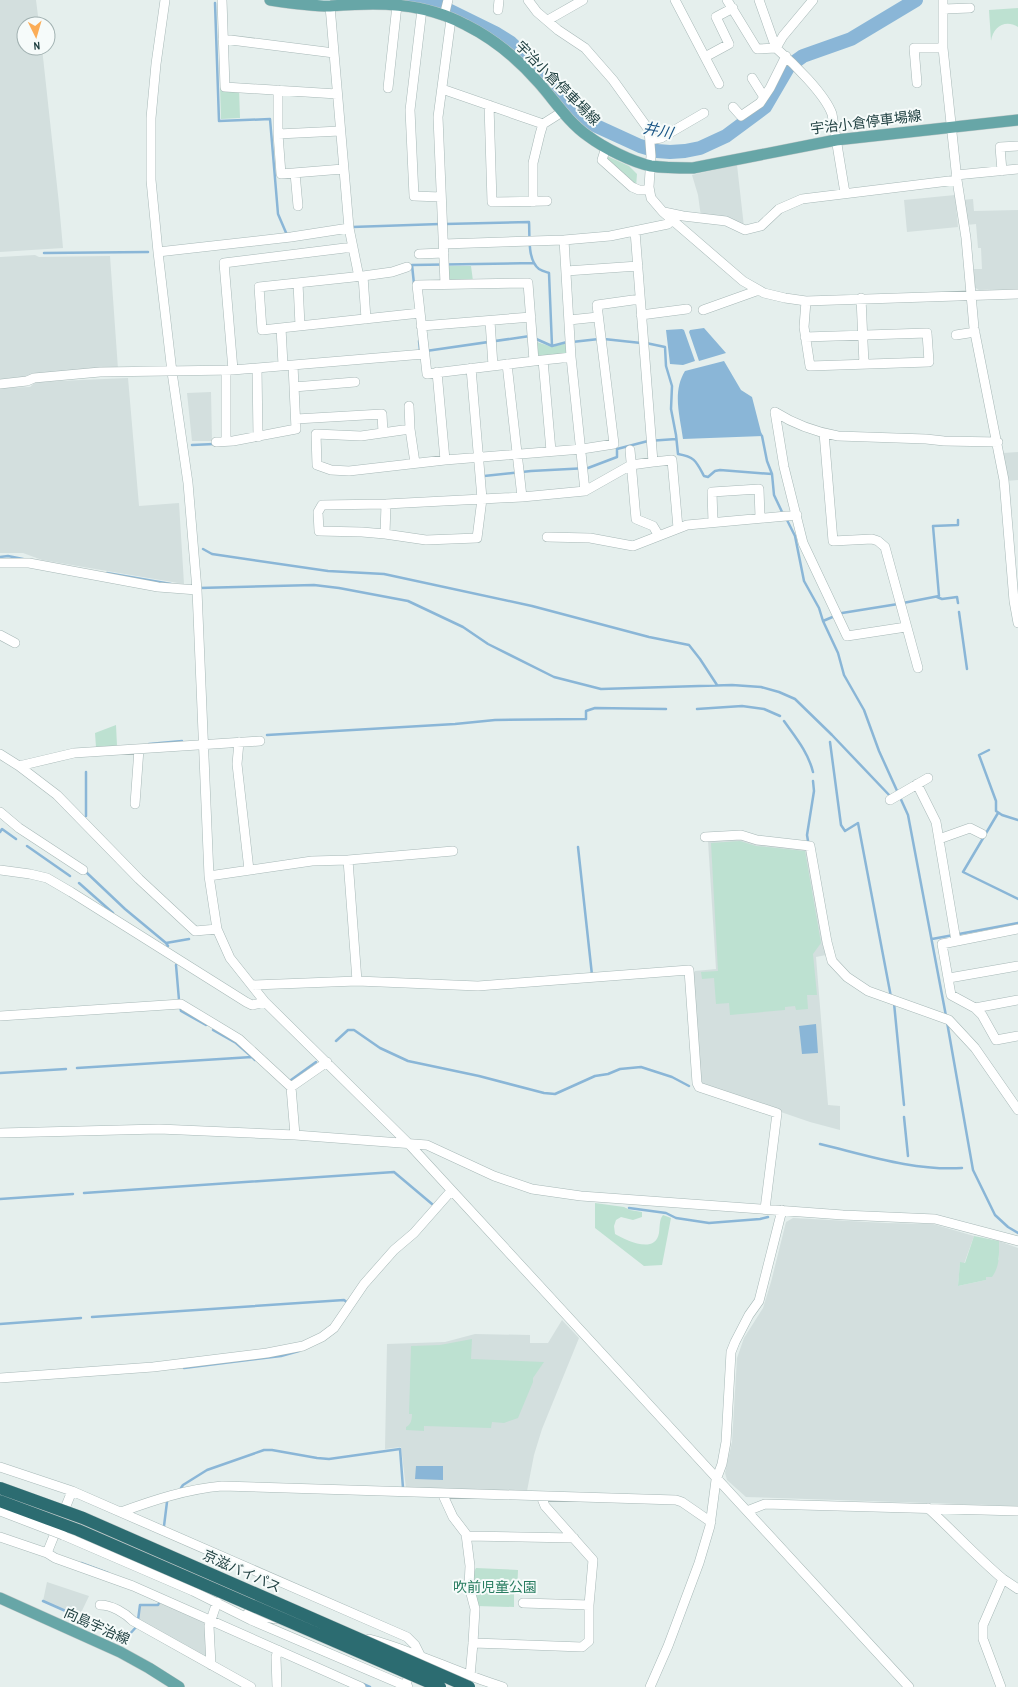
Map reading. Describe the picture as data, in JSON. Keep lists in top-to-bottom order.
{
  "streets": {
    "highway": ["京滋バイパス"],
    "main road": ["宇治小倉停車場線", "向島宇治線"]
  },
  "water": ["井川"],
  "parks": ["吹前児童公園"],
  "north": "bottom"
}
